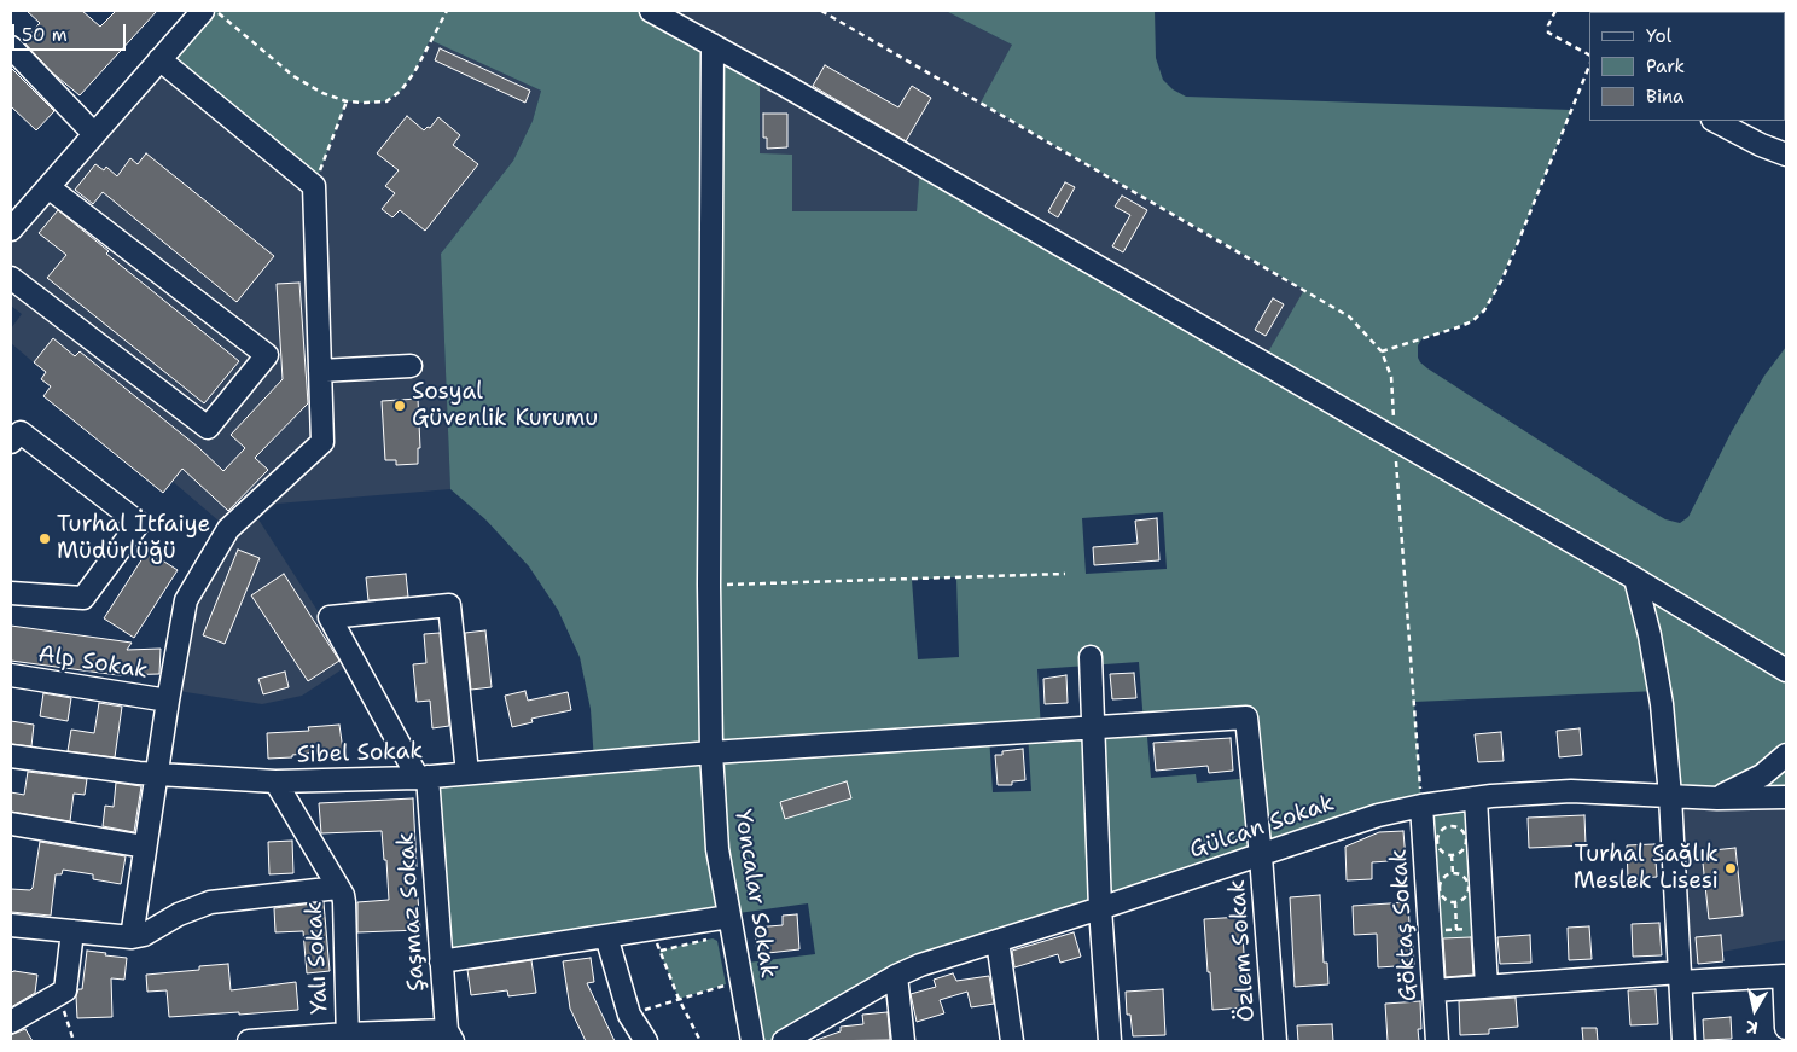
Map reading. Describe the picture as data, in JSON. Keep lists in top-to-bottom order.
{
  "streets": {
    "street": [
      "Alp Sokak",
      "Sibel Sokak",
      "Gülcan Sokak",
      "Yoncalar Sokak",
      "Şaşmaz Sokak",
      "Göktaş Sokak",
      "Özlem Sokak",
      "Yalı Sokak"
    ]
  },
  "crossings": [
    ["Sibel Sokak", "Yoncalar Sokak"],
    ["Sibel Sokak", "Şaşmaz Sokak"],
    ["Sibel Sokak", "Özlem Sokak"],
    ["Sibel Sokak", "Yalı Sokak"],
    ["Gülcan Sokak", "Göktaş Sokak"],
    ["Gülcan Sokak", "Özlem Sokak"]
  ],
  "places": ["Sosyal Güvenlik Kurumu", "Turhal İtfaiye Müdürlüğü", "Turhal Sağlık Meslek Lisesi"],
  "legend": ["Yol", "Park", "Bina"],
  "scale_bar": "50 m",
  "north": "bottom"
}
